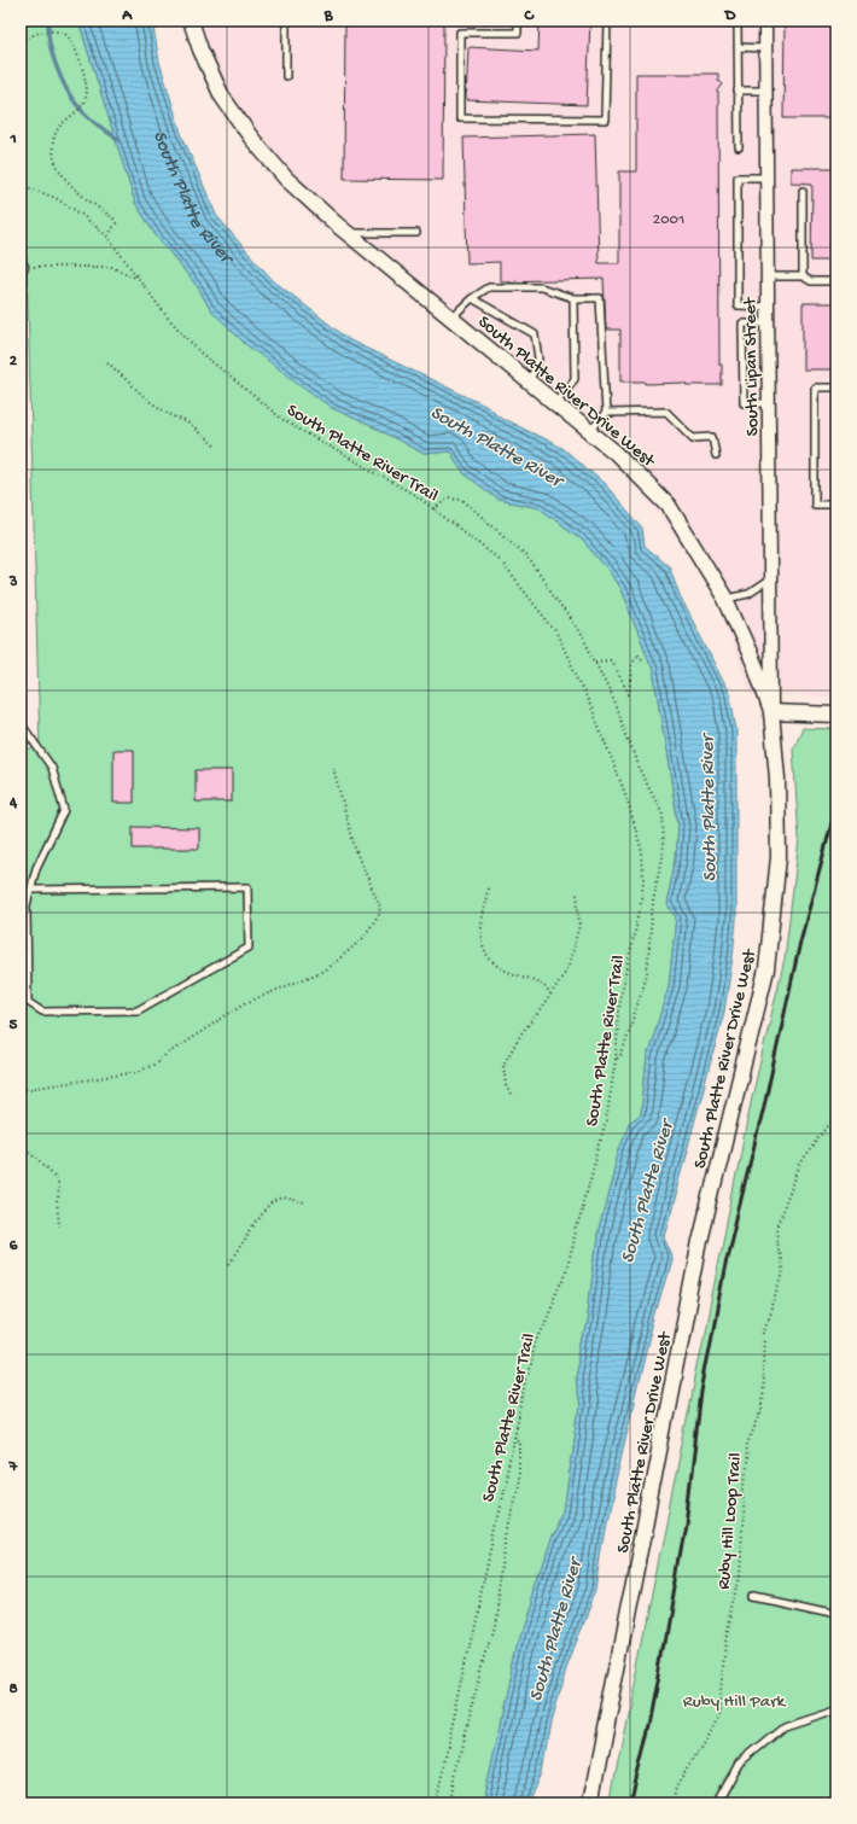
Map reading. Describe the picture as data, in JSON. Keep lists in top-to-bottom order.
{
  "streets": {
    "street": ["South Lipan Street", "South Platte River Drive West"],
    "path": ["South Platte River Trail", "Ruby Hill Loop Trail"]
  },
  "crossings": [
    ["South Lipan Street", "South Platte River Drive West"]
  ],
  "water": ["South Platte River"],
  "parks": ["Ruby Hill Park"],
  "house_numbers": ["2001"],
  "grid": {
    "columns": [
      "A",
      "B",
      "C",
      "D"
    ],
    "rows": [
      "1",
      "2",
      "3",
      "4",
      "5",
      "6",
      "7",
      "8"
    ]
  }
}
